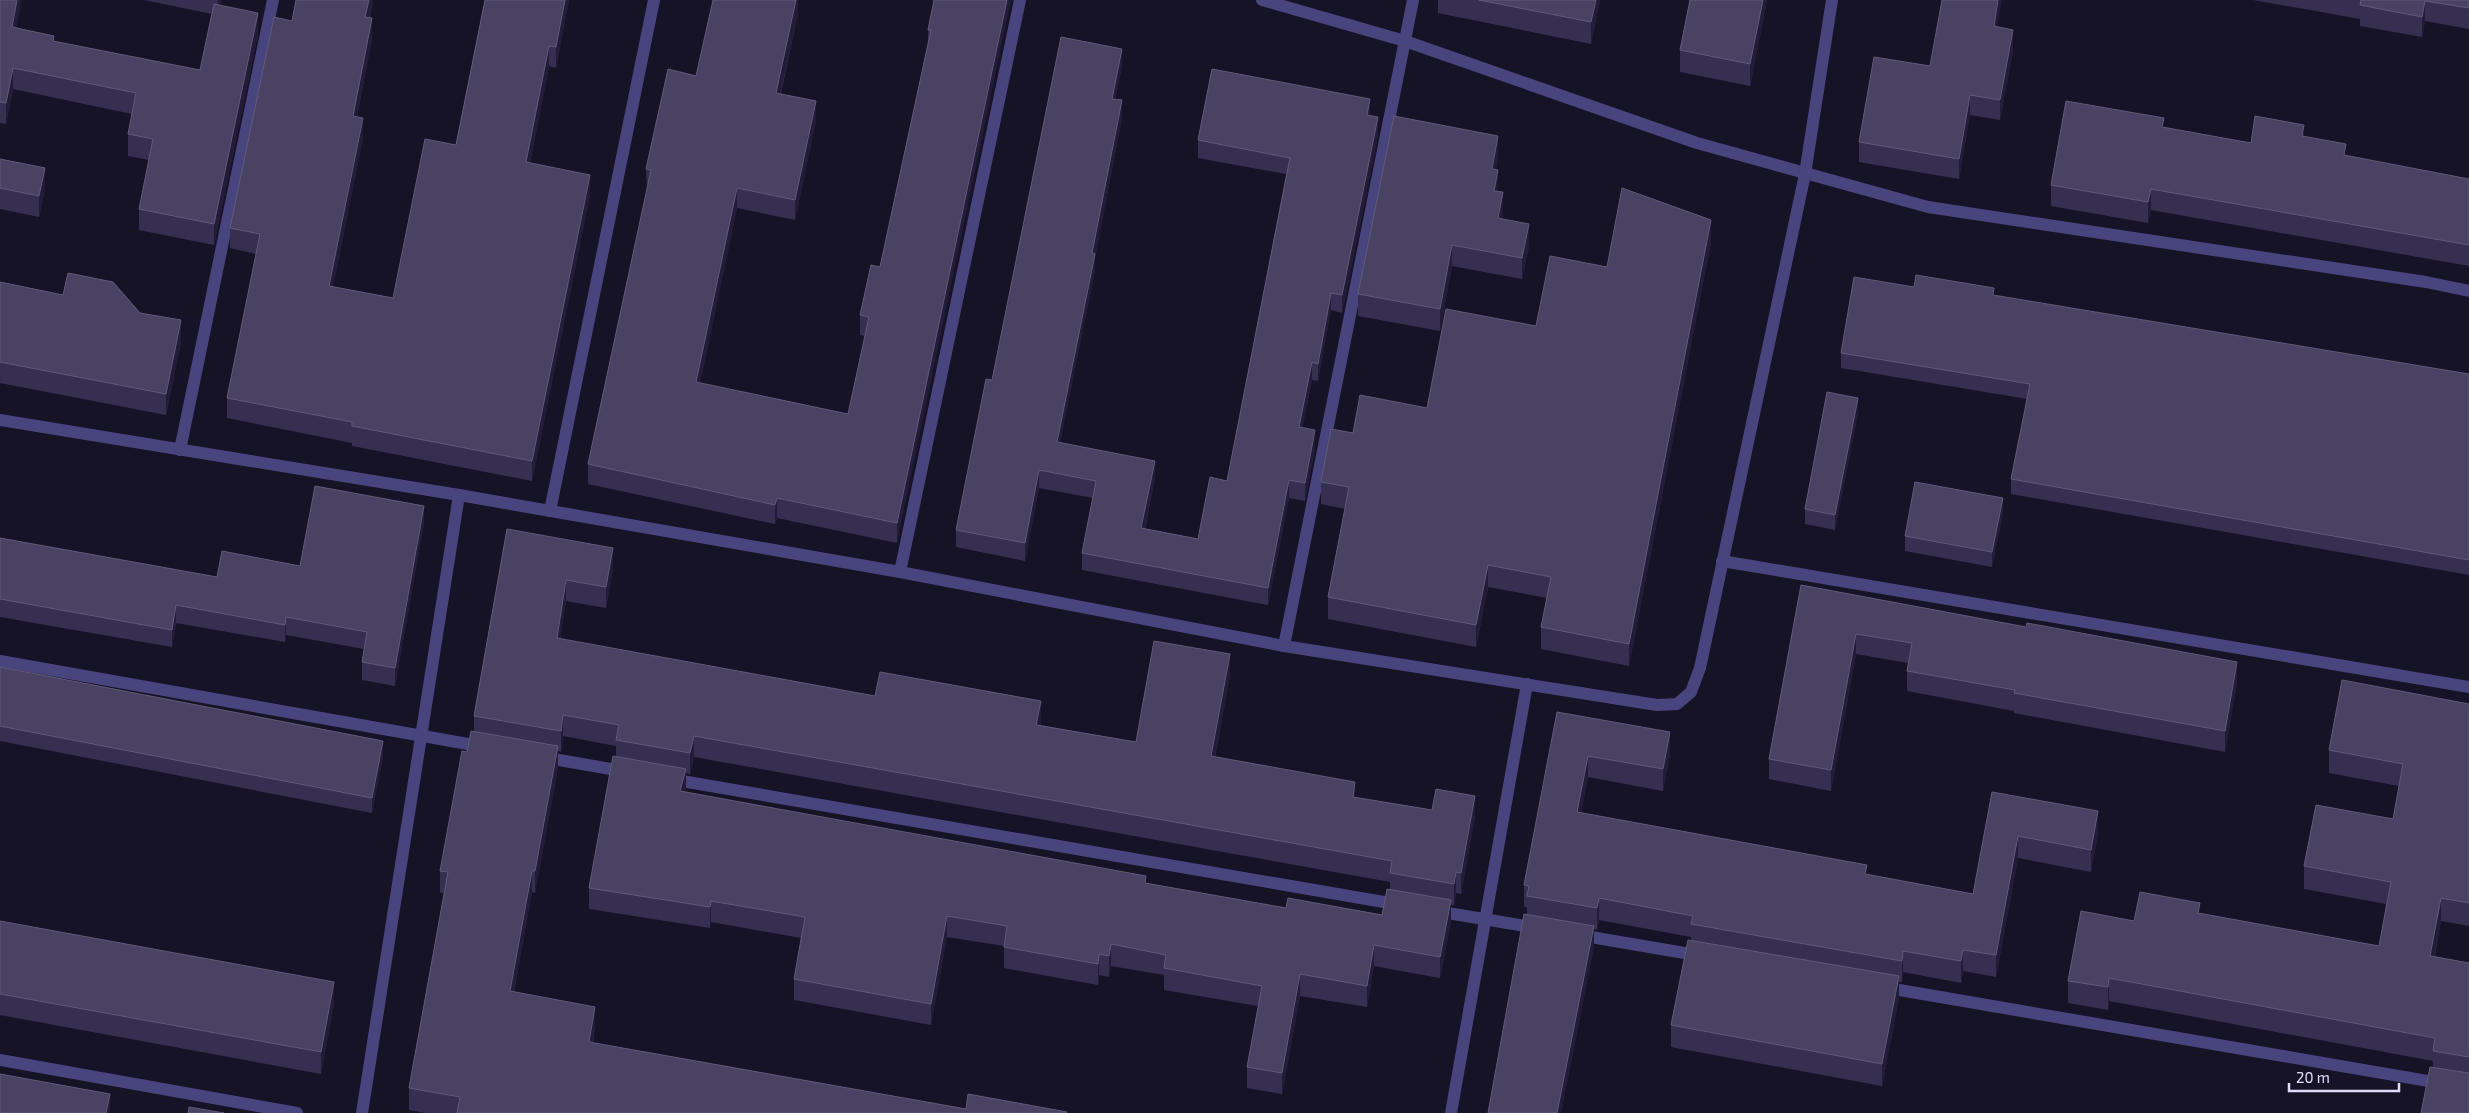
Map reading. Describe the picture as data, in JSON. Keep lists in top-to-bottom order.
{
  "scale_bar": "20 m"
}
